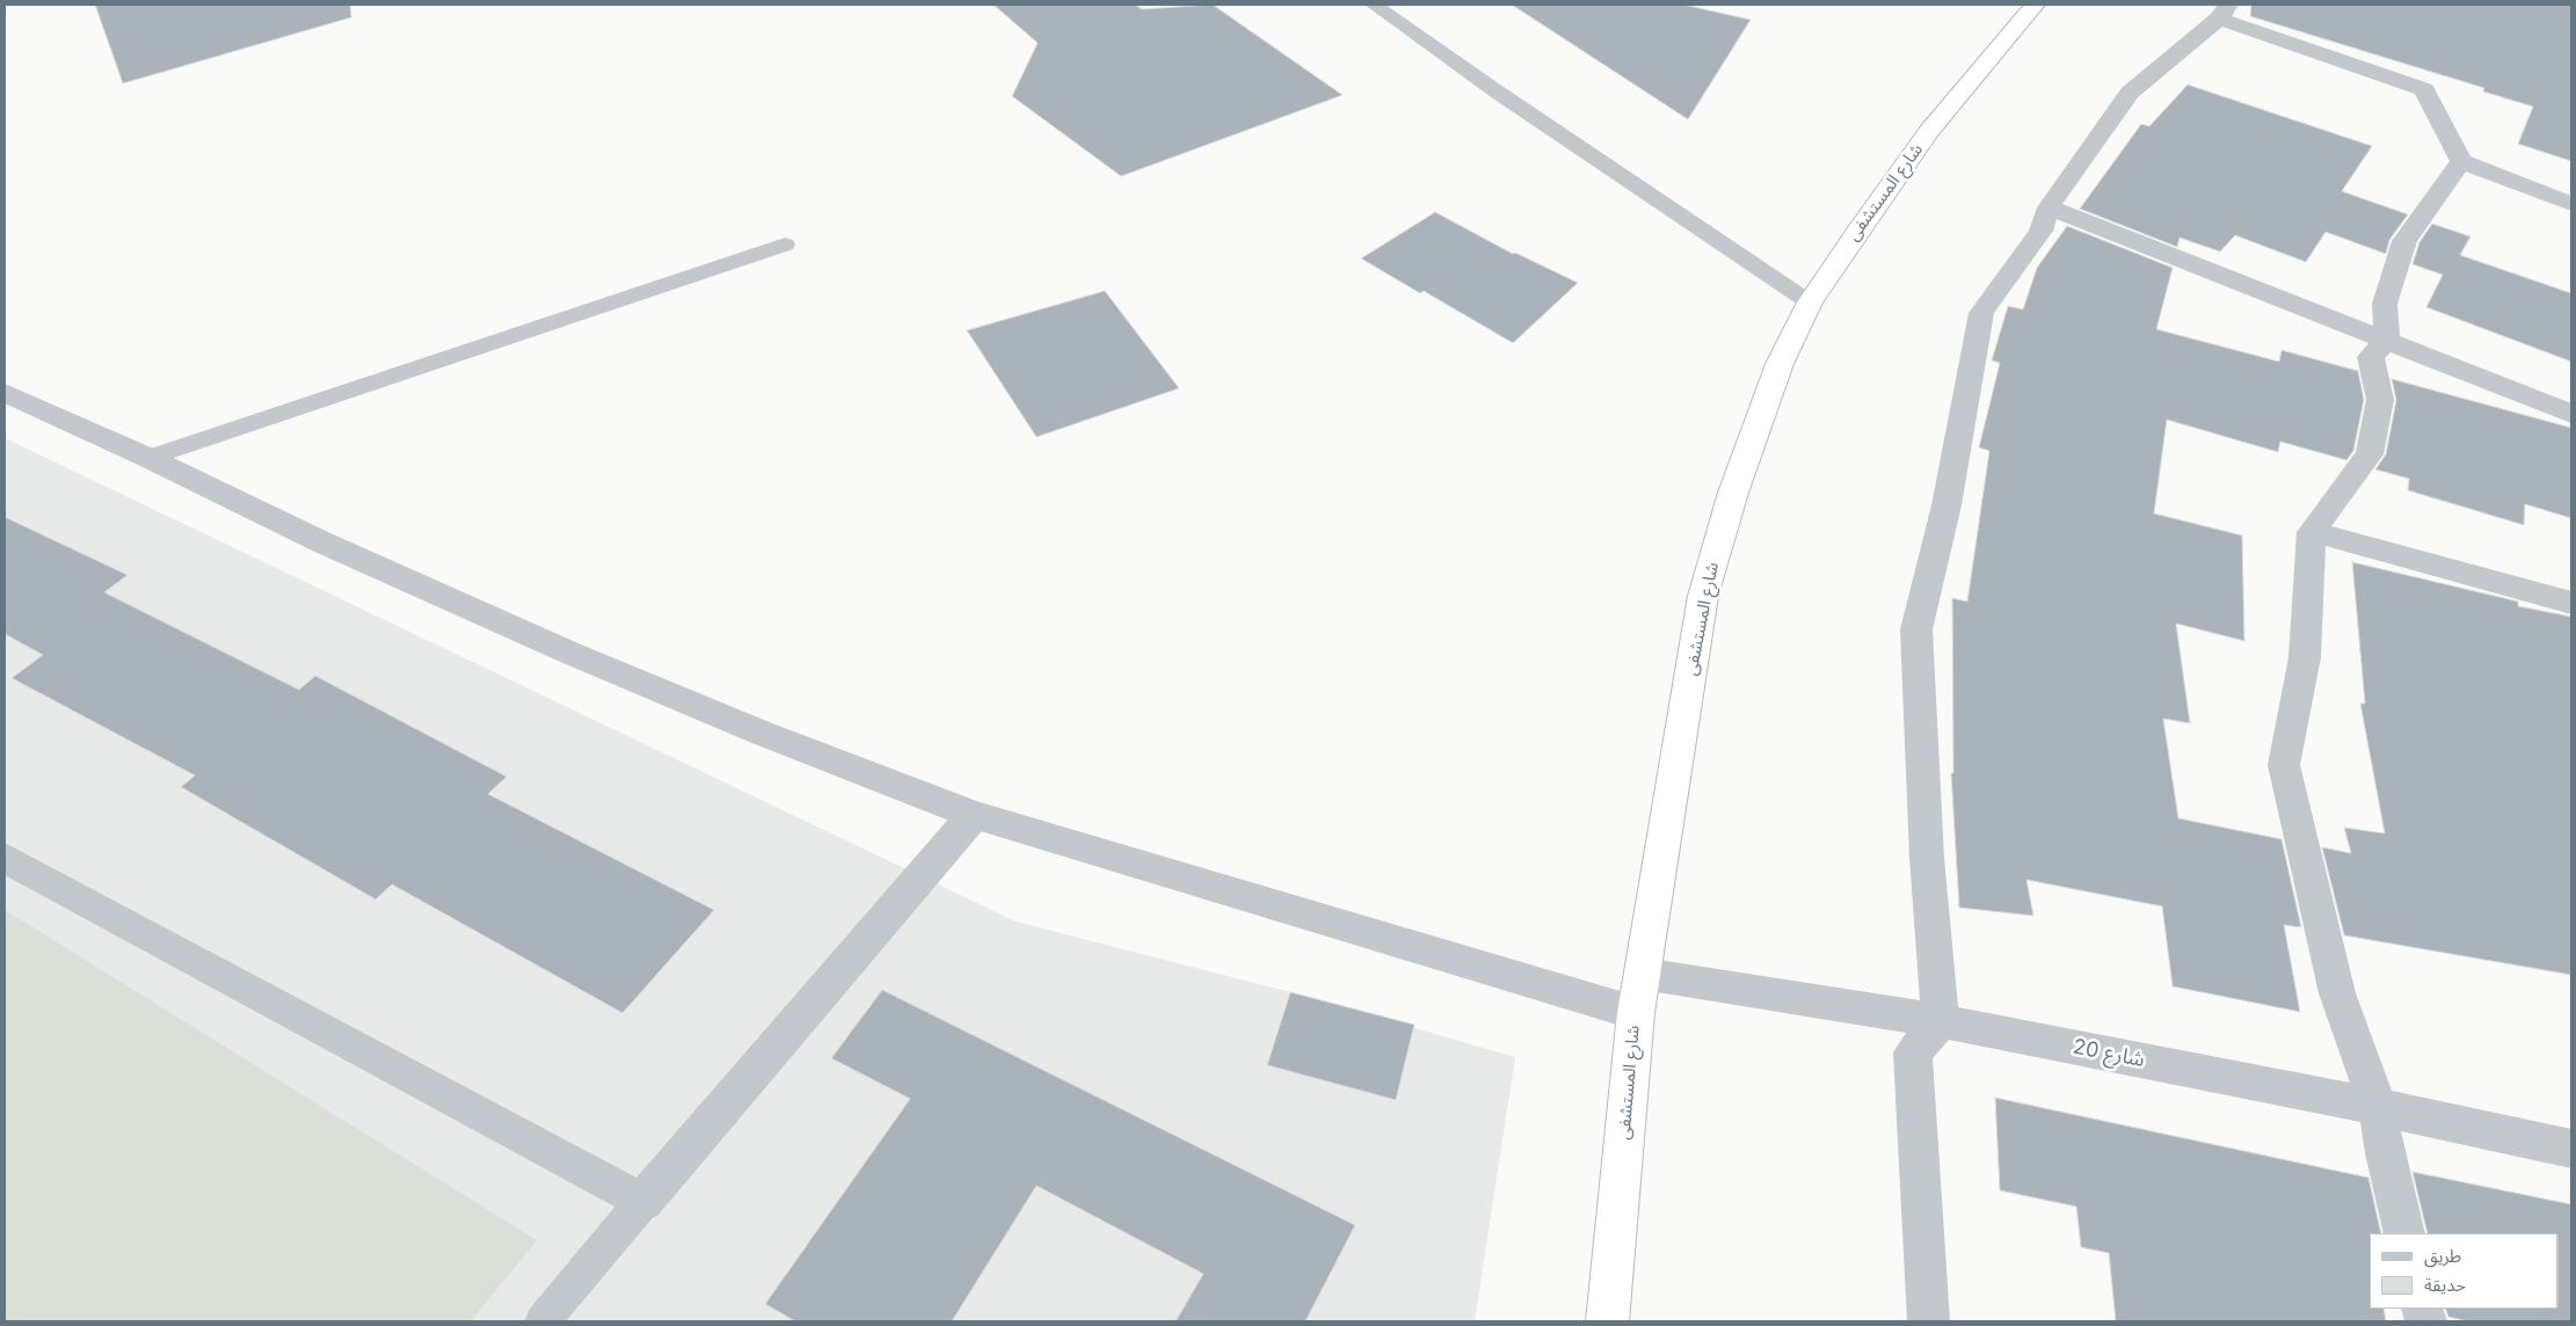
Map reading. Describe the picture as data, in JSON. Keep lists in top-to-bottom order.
{
  "streets": {
    "highway": ["شارع المستشفى"],
    "street": ["شارع 20"]
  },
  "crossings": [
    ["شارع المستشفى", "شارع 20"]
  ],
  "legend": ["طريق", "حديقة"]
}
